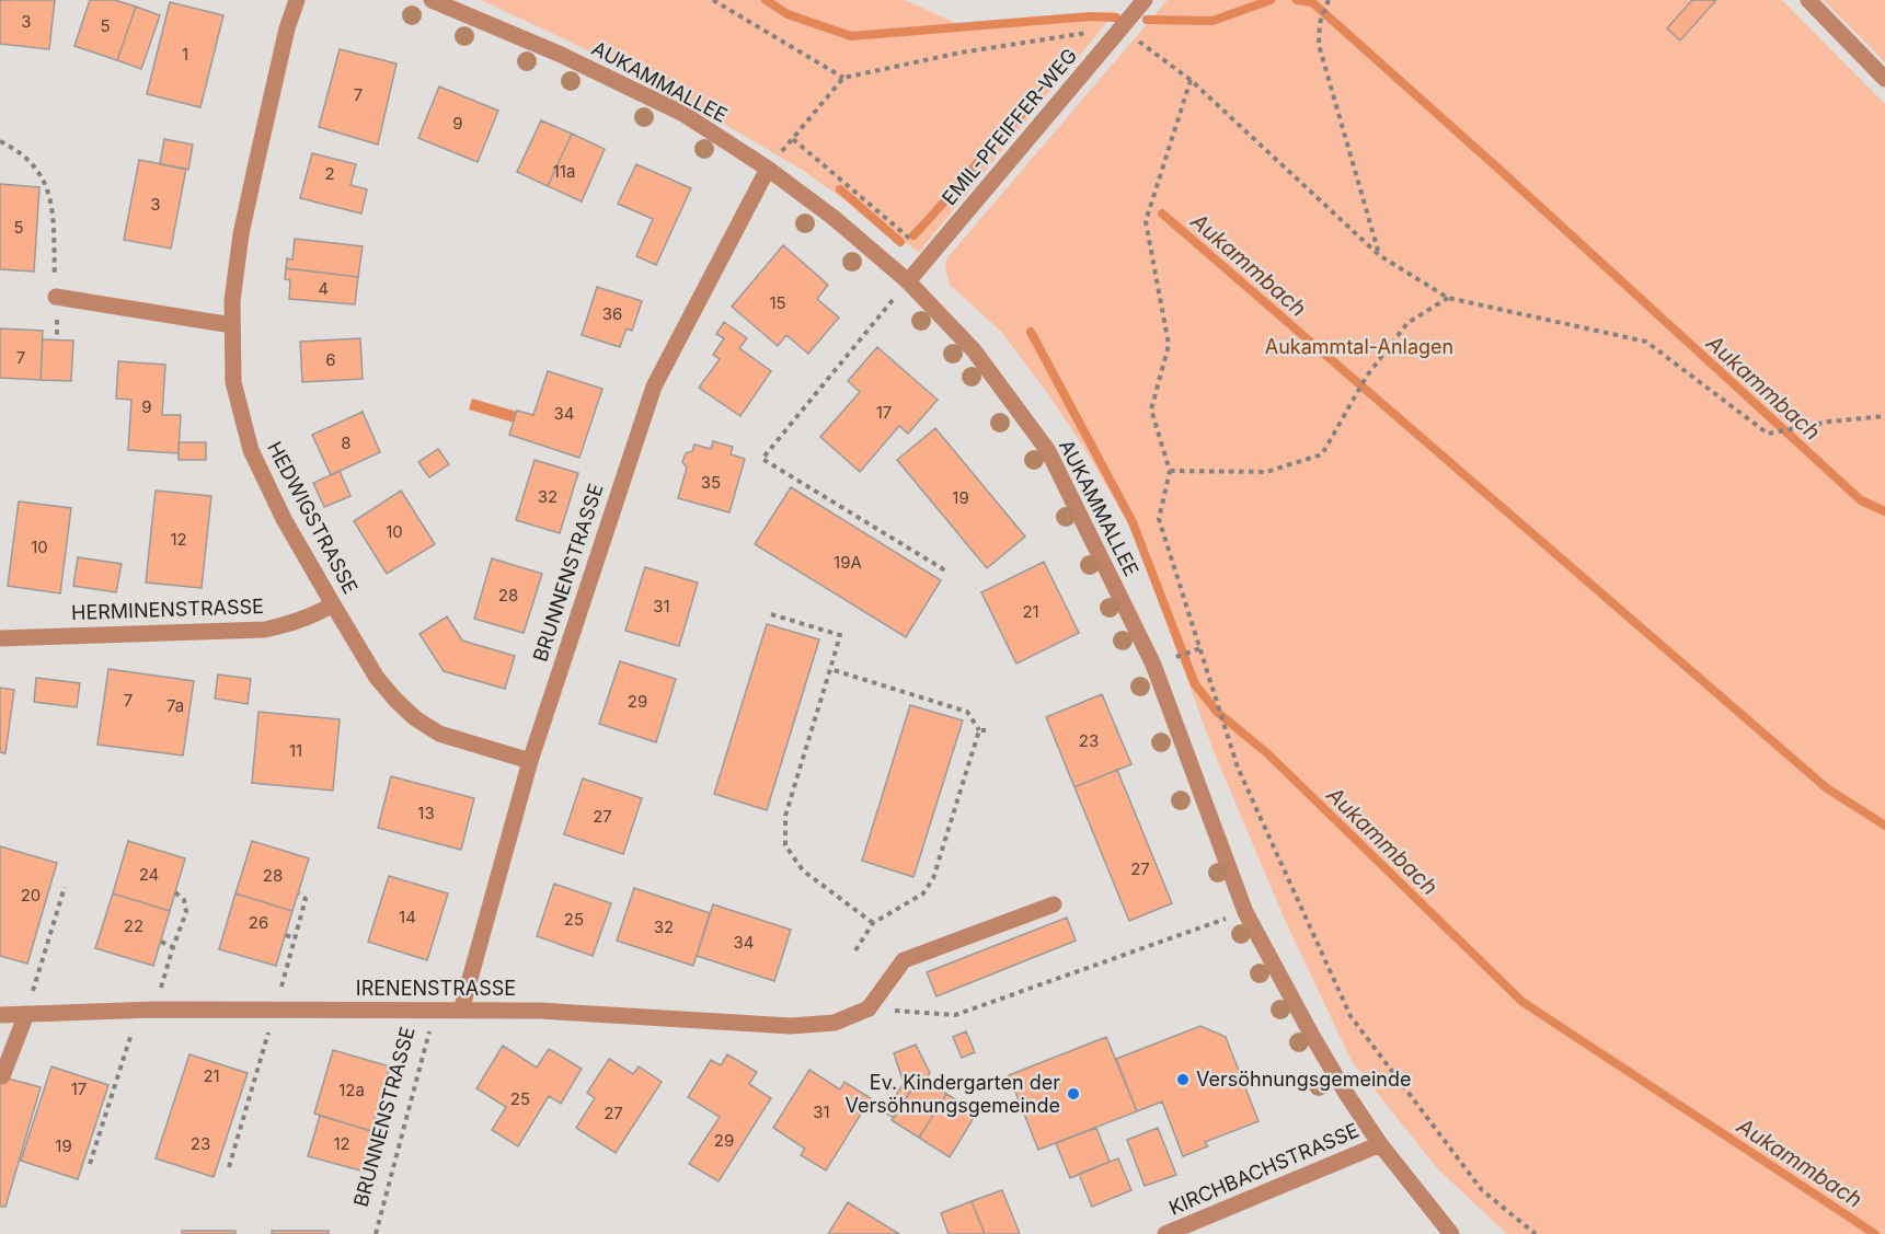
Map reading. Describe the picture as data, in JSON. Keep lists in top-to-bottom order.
{
  "streets": {
    "street": [
      "AUKAMMALLEE",
      "EMIL-PFEIFFER-WEG",
      "HEDWIGSTRASSE",
      "BRUNNENSTRASSE",
      "HERMINENSTRASSE",
      "IRENENSTRASSE",
      "KIRCHBACHSTRASSE"
    ]
  },
  "crossings": [
    ["AUKAMMALLEE", "EMIL-PFEIFFER-WEG"],
    ["AUKAMMALLEE", "BRUNNENSTRASSE"],
    ["AUKAMMALLEE", "KIRCHBACHSTRASSE"],
    ["HEDWIGSTRASSE", "BRUNNENSTRASSE"],
    ["HEDWIGSTRASSE", "HERMINENSTRASSE"],
    ["BRUNNENSTRASSE", "IRENENSTRASSE"]
  ],
  "water": ["Aukammbach"],
  "parks": ["Aukammtal-Anlagen"],
  "places": ["Versöhnungsgemeinde", "Ev. Kindergarten der Versöhnungsgemeinde"],
  "house_numbers": [
    "3",
    "5",
    "1",
    "7",
    "9",
    "11a",
    "2",
    "3",
    "5",
    "4",
    "15",
    "36",
    "7",
    "6",
    "9",
    "17",
    "34",
    "8",
    "35",
    "32",
    "19",
    "10",
    "12",
    "10",
    "19A",
    "28",
    "31",
    "21",
    "7",
    "29",
    "7a",
    "23",
    "11",
    "13",
    "27",
    "27",
    "24",
    "28",
    "20",
    "14",
    "25",
    "26",
    "22",
    "32",
    "34",
    "21",
    "17",
    "12a",
    "25",
    "31",
    "27",
    "29",
    "23",
    "12",
    "19"
  ]
}
